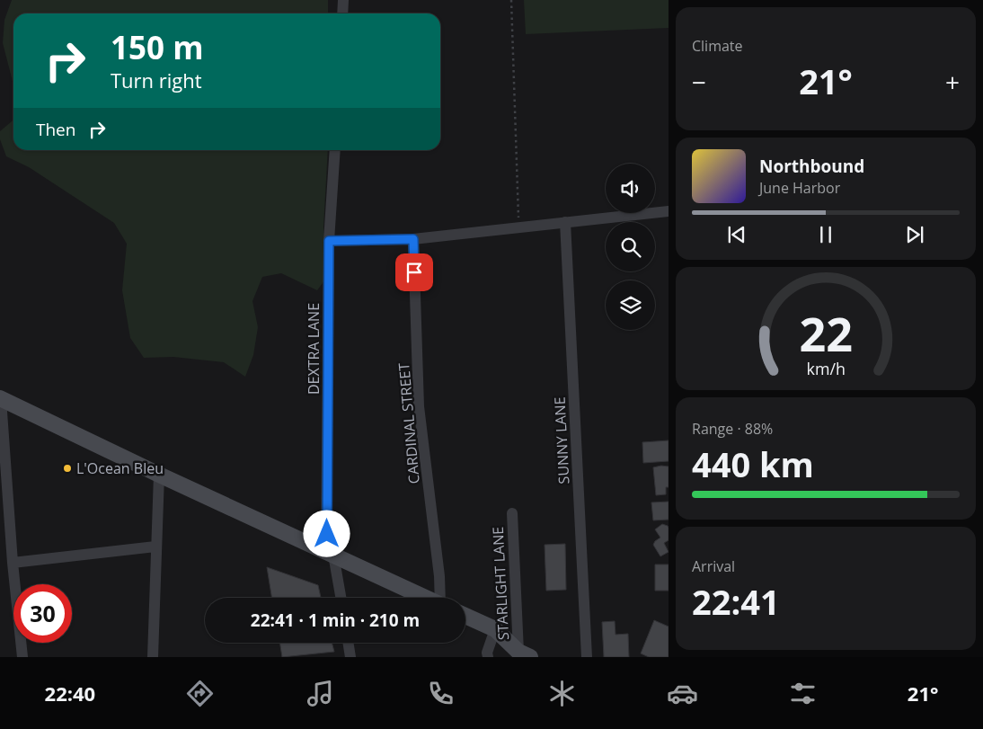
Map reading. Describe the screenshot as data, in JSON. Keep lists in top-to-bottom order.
{
  "streets": {
    "street": [
      "DEXTRA LANE",
      "CARDINAL STREET",
      "SUNNY LANE",
      "STARLIGHT LANE"
    ]
  },
  "places": ["L'Ocean Bleu"],
  "page": {
    "tile": [
      "Climate",
      ["Range · 88%", "440 km"],
      ["Arrival", "22:41"]
    ],
    "turn": ["150 m", "Turn right"],
    "heat": ["−", "21°", "+"],
    "then": "Then",
    "song": ["Northbound", "June Harbor"],
    "limit": "30",
    "trip": "22:41 · 1 min · 210 m",
    "tabs": ["22:40", "21°"],
    "gauge": ["22", "km/h"]
  }
}
